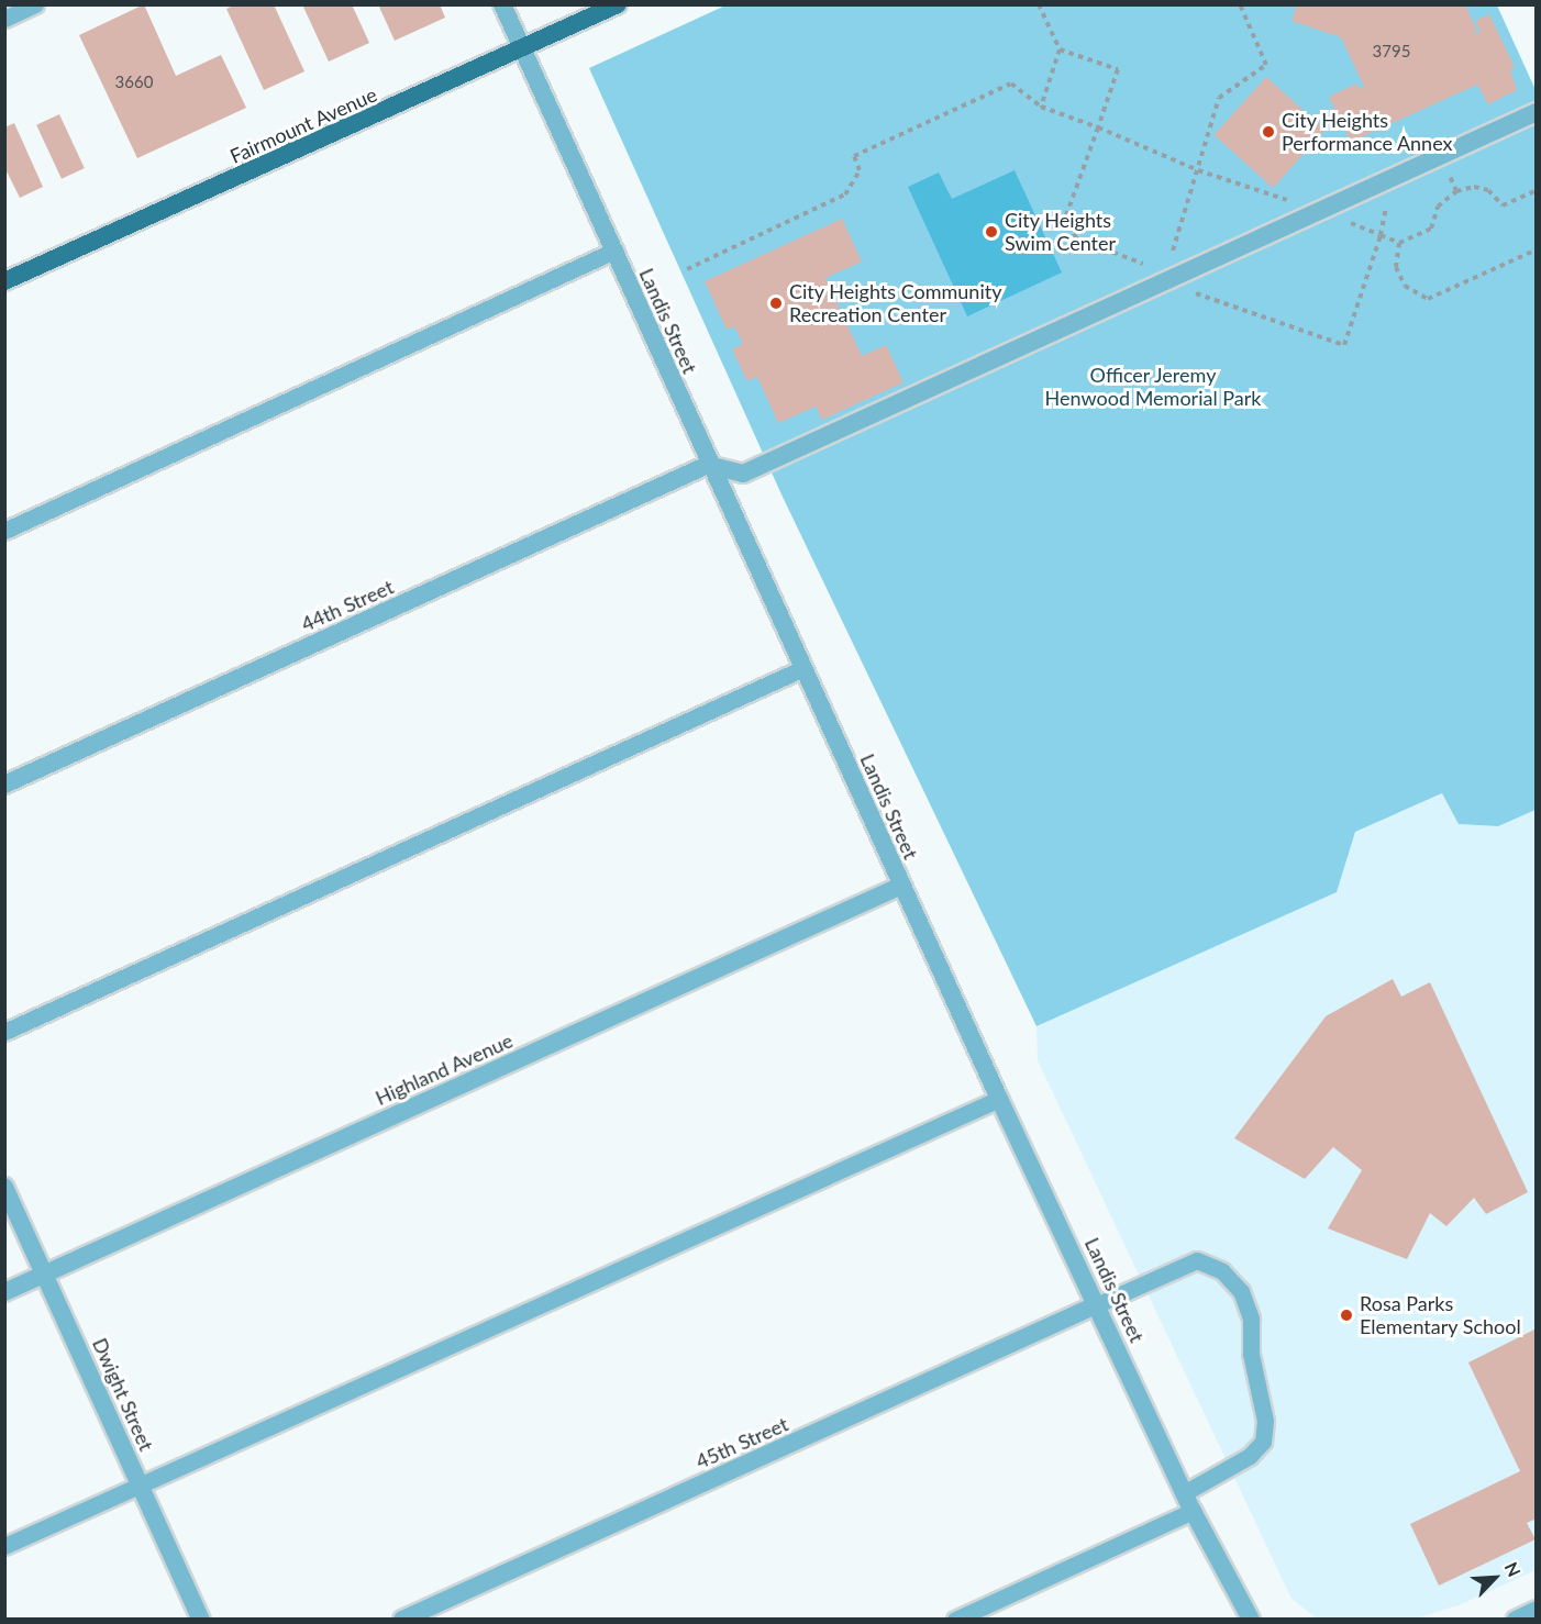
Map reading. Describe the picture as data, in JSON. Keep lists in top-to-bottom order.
{
  "streets": {
    "main road": ["Fairmount Avenue"],
    "street": [
      "Landis Street",
      "44th Street",
      "Highland Avenue",
      "Dwight Street",
      "45th Street"
    ]
  },
  "crossings": [
    ["Fairmount Avenue", "Landis Street"],
    ["Landis Street", "44th Street"],
    ["Landis Street", "Highland Avenue"],
    ["Landis Street", "45th Street"],
    ["Highland Avenue", "Dwight Street"]
  ],
  "parks": ["Officer Jeremy Henwood Memorial Park"],
  "places": [
    "City Heights Performance Annex",
    "City Heights Swim Center",
    "City Heights Community Recreation Center",
    "Rosa Parks Elementary School"
  ],
  "house_numbers": ["3795", "3660"],
  "north": "top right"
}
